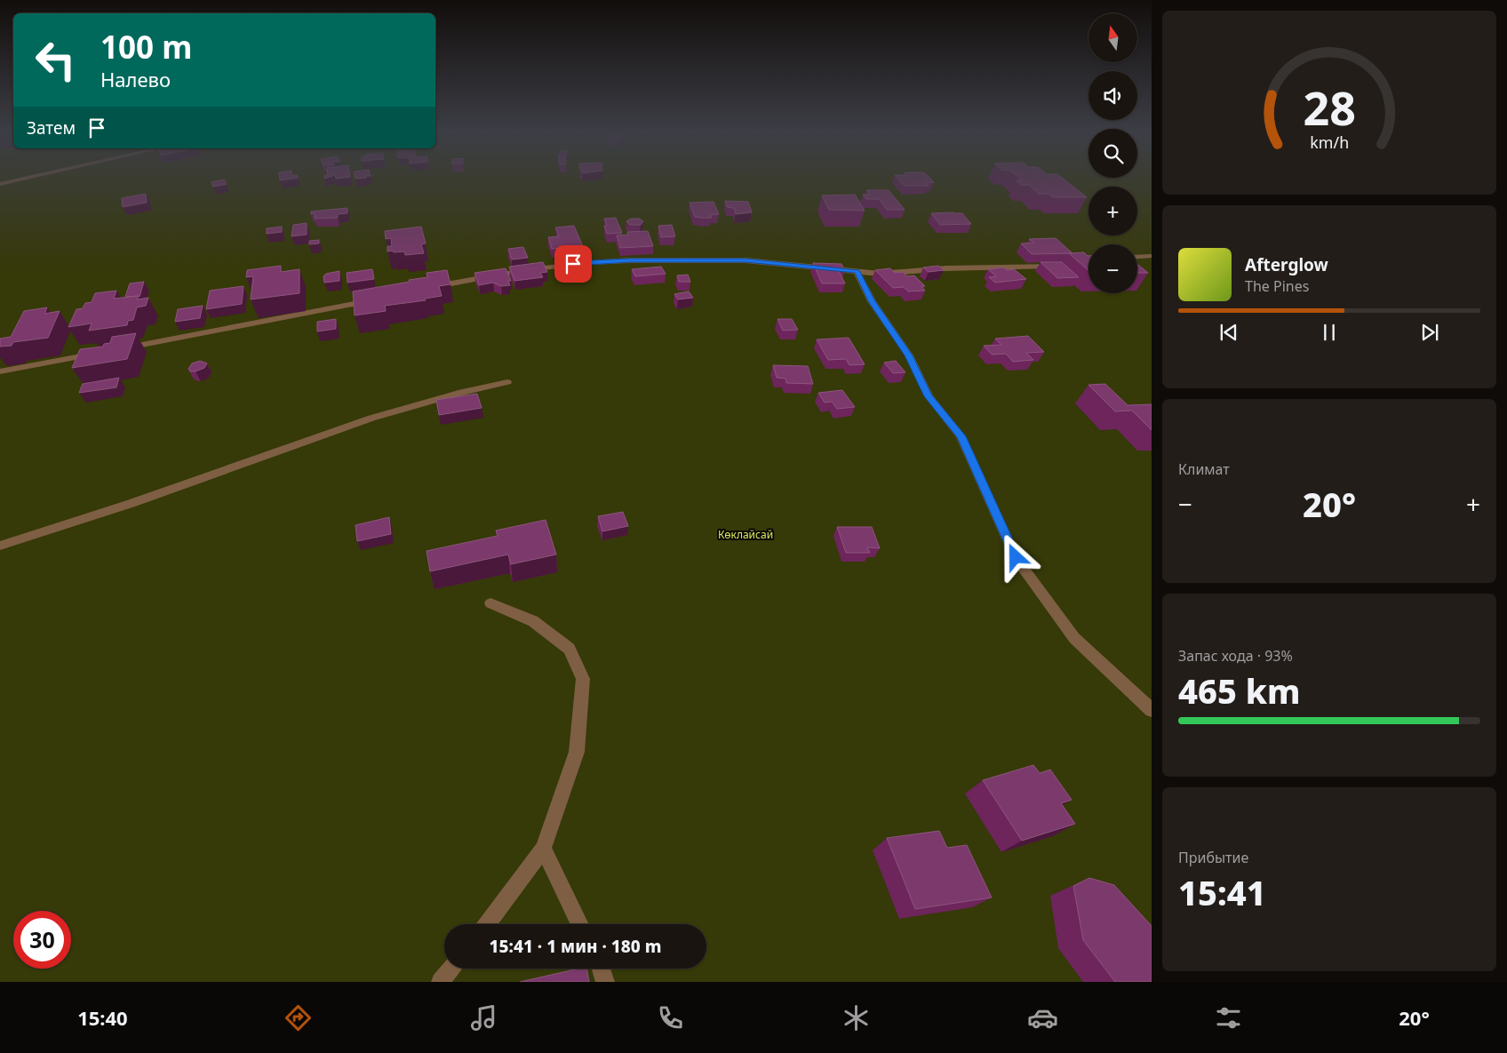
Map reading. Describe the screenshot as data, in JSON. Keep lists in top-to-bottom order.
{
  "parks": ["Көклайсай"],
  "north": "top",
  "page": {
    "map_buttons": ["+", "−"],
    "turn": ["100 m", "Налево"],
    "then": "Затем",
    "song": ["Afterglow", "The Pines"],
    "tile": [
      "Климат",
      ["Запас хода · 93%", "465 km"],
      ["Прибытие", "15:41"]
    ],
    "heat": ["−", "20°", "+"],
    "limit": "30",
    "trip": "15:41 · 1 мин · 180 m",
    "tabs": ["15:40", "20°"],
    "gauge": ["28", "km/h"]
  }
}
